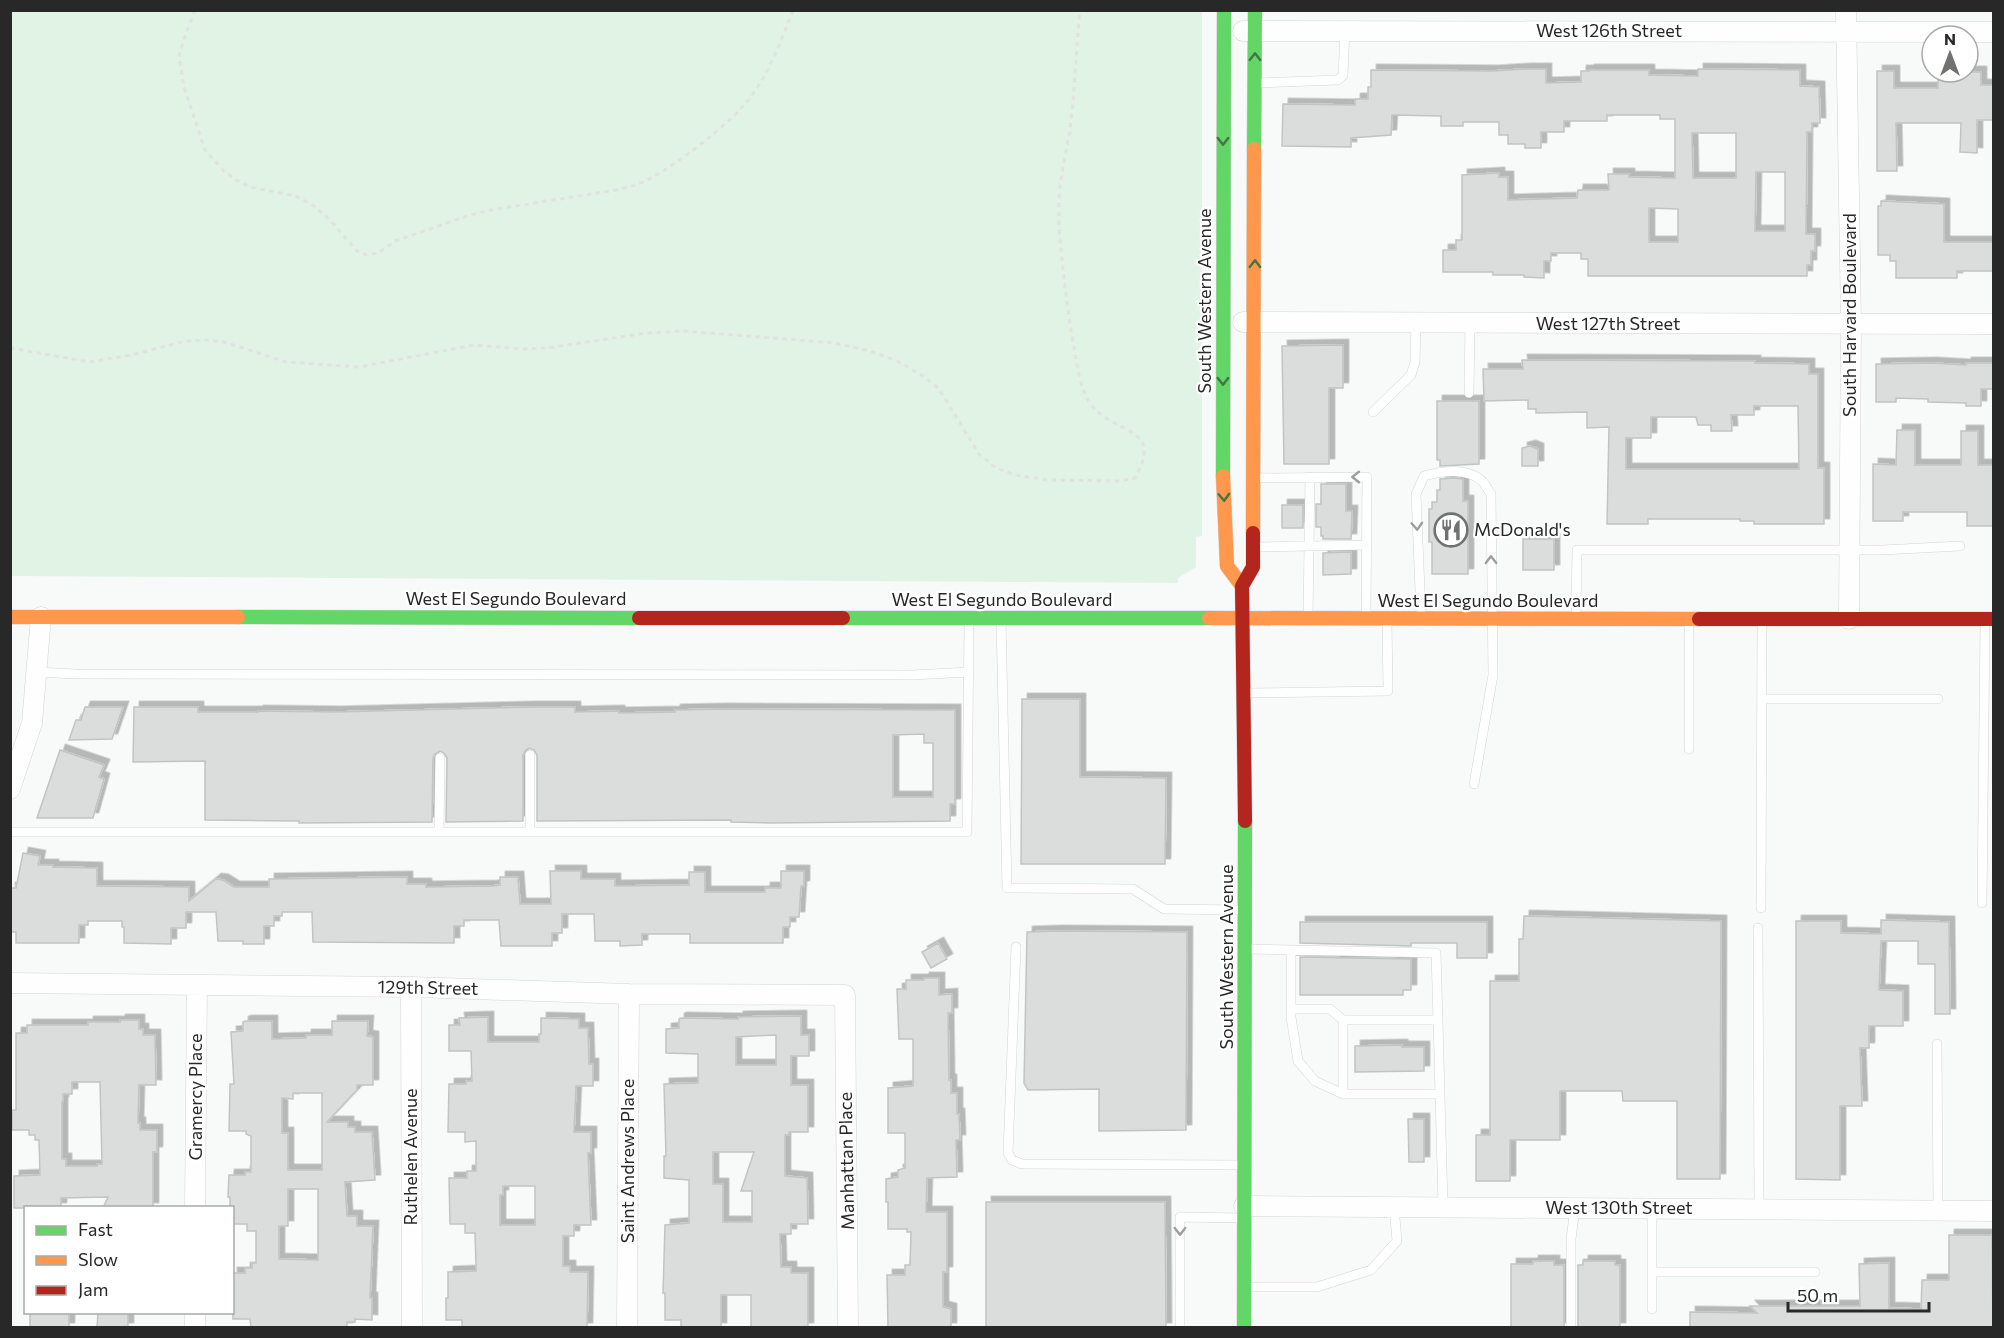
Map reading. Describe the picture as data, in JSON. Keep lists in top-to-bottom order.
{
  "streets": {
    "main road": ["South Western Avenue", "West El Segundo Boulevard"],
    "street": [
      "West 126th Street",
      "South Harvard Boulevard",
      "West 127th Street",
      "129th Street",
      "Gramercy Place",
      "Ruthelen Avenue",
      "Saint Andrews Place",
      "Manhattan Place",
      "West 130th Street"
    ]
  },
  "crossings": [
    ["West 126th Street", "South Western Avenue"],
    ["West 126th Street", "South Harvard Boulevard"],
    ["South Western Avenue", "West 127th Street"],
    ["South Western Avenue", "West El Segundo Boulevard"],
    ["South Western Avenue", "West 130th Street"],
    ["South Harvard Boulevard", "West 127th Street"],
    ["South Harvard Boulevard", "West El Segundo Boulevard"],
    ["129th Street", "Gramercy Place"],
    ["129th Street", "Ruthelen Avenue"],
    ["129th Street", "Saint Andrews Place"],
    ["129th Street", "Manhattan Place"]
  ],
  "places": {
    "restaurant": ["McDonald's"]
  },
  "legend": ["Fast", "Slow", "Jam"],
  "scale_bar": "50 m",
  "north": "top"
}
